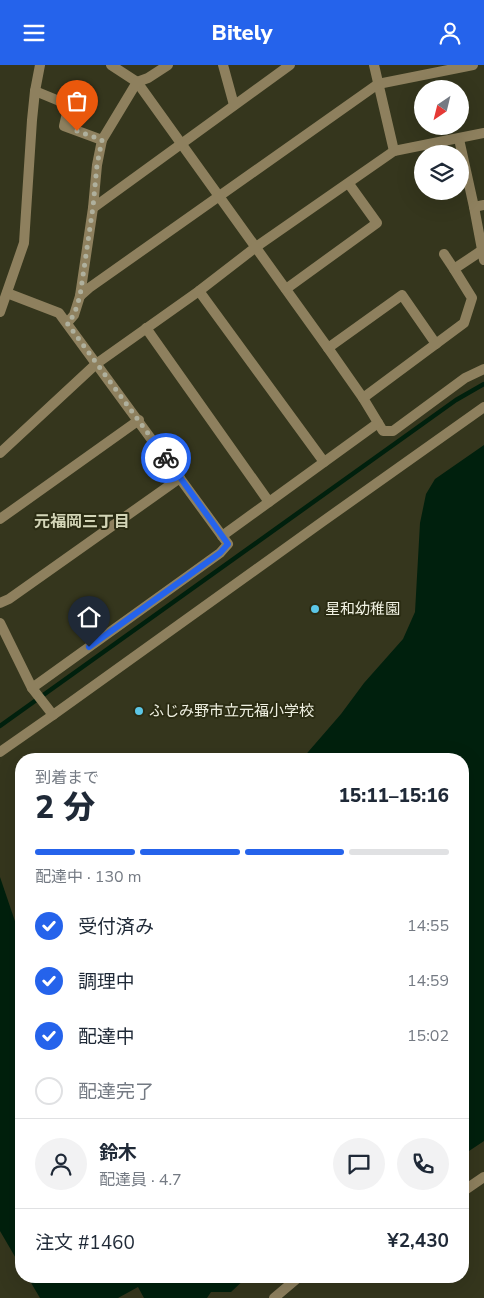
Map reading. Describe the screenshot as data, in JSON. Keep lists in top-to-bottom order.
{
  "districts": ["元福岡三丁目"],
  "places": ["星和幼稚園", "ふじみ野市立元福小学校"],
  "north": "bottom left",
  "page": {
    "header": "Bitely",
    "heading": ["2 分", "到着まで", "15:11–15:16"],
    "panel": [
      "鈴木",
      "配達員 · 4.7",
      "注文 #1460",
      "¥2,430"
    ],
    "bar": "配達中 · 130 m",
    "list": [
      ["受付済み", "14:55"],
      ["調理中", "14:59"],
      ["配達中", "15:02"],
      "配達完了"
    ]
  }
}
